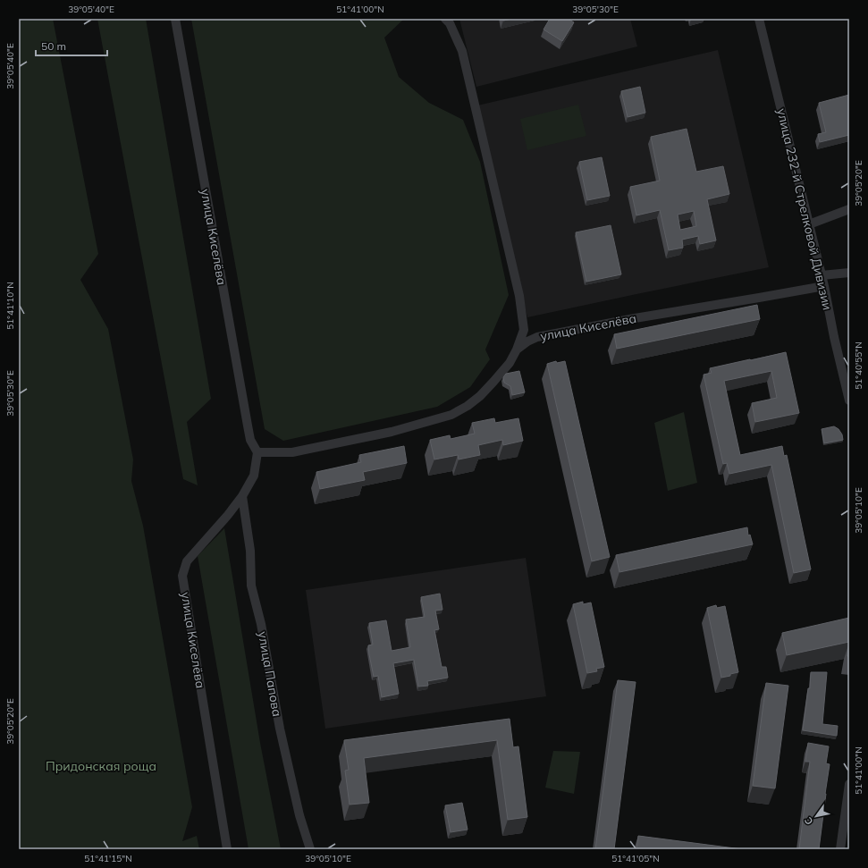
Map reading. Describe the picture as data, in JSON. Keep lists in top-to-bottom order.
{
  "streets": {
    "street": ["улица 232-й Стрелковой Дивизии", "улица Киселёва", "улица Папова"]
  },
  "crossings": [
    ["улица 232-й Стрелковой Дивизии", "улица Киселёва"],
    ["улица Киселёва", "улица Папова"]
  ],
  "parks": ["Придонская роща"],
  "scale_bar": "50 m",
  "north": "bottom left",
  "coordinates": [
    "39°05'40\"E",
    "51°41'00\"N",
    "39°05'30\"E",
    "39°05'20\"E",
    "51°41'10\"N",
    "51°40'55\"N",
    "39°05'10\"E",
    "51°41'15\"N",
    "51°41'05\"N"
  ]
}
